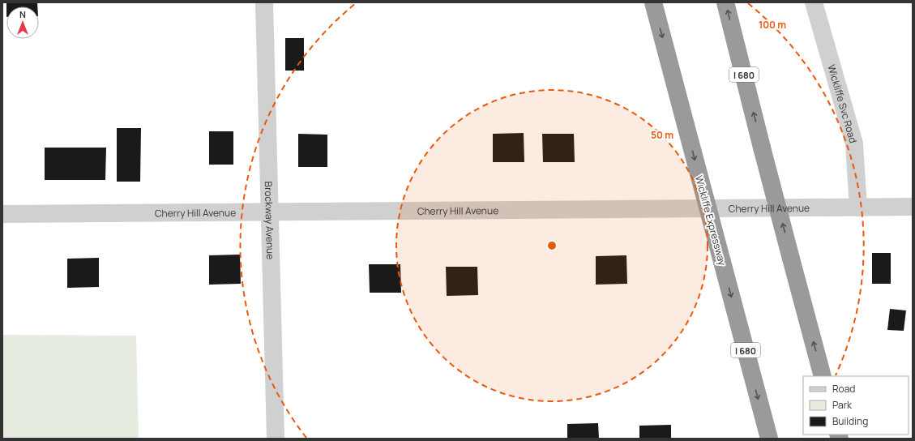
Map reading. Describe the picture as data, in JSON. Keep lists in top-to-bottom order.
{
  "streets": {
    "highway": ["I 680", "Wickliffe Expressway"],
    "street": ["Wickliffe Svc Road", "Cherry Hill Avenue", "Brockway Avenue"]
  },
  "crossings": [
    ["Wickliffe Svc Road", "Cherry Hill Avenue"],
    ["Cherry Hill Avenue", "Brockway Avenue"]
  ],
  "legend": ["Road", "Park", "Building"],
  "north": "top",
  "rings": ["100 m", "50 m"]
}
